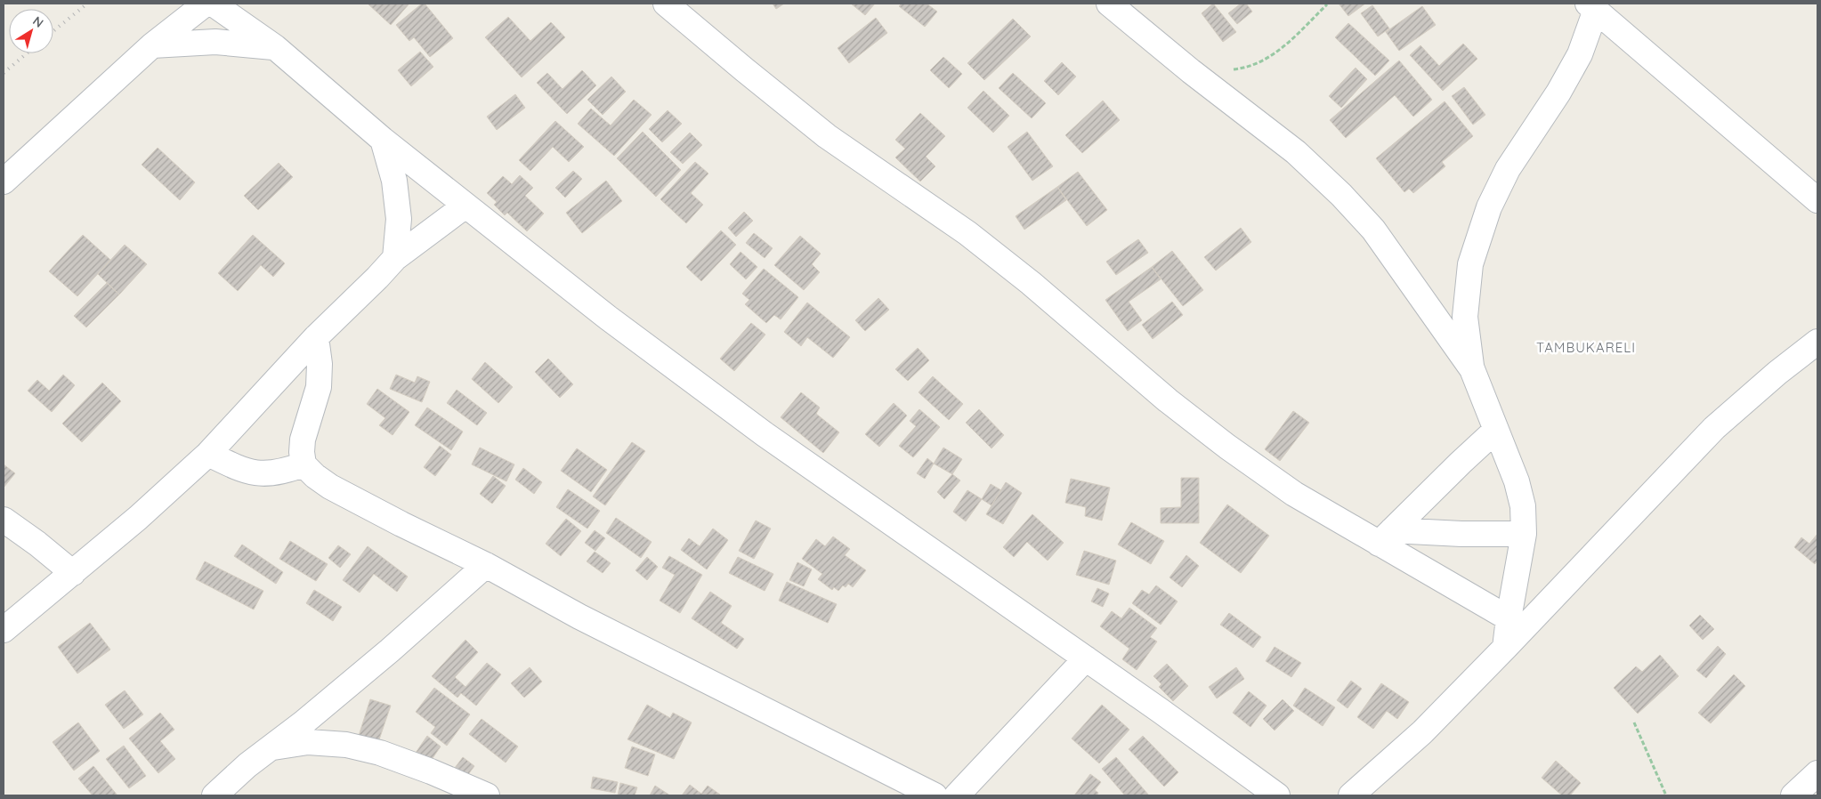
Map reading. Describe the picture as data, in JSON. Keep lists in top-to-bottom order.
{
  "districts": ["TAMBUKARELI"],
  "north": "top right"
}
